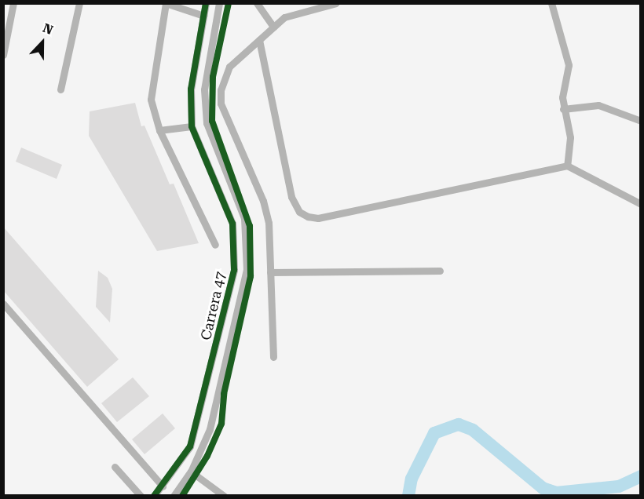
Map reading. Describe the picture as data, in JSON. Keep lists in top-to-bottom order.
{
  "streets": {
    "street": ["Carrera 47"]
  },
  "north": "top"
}
